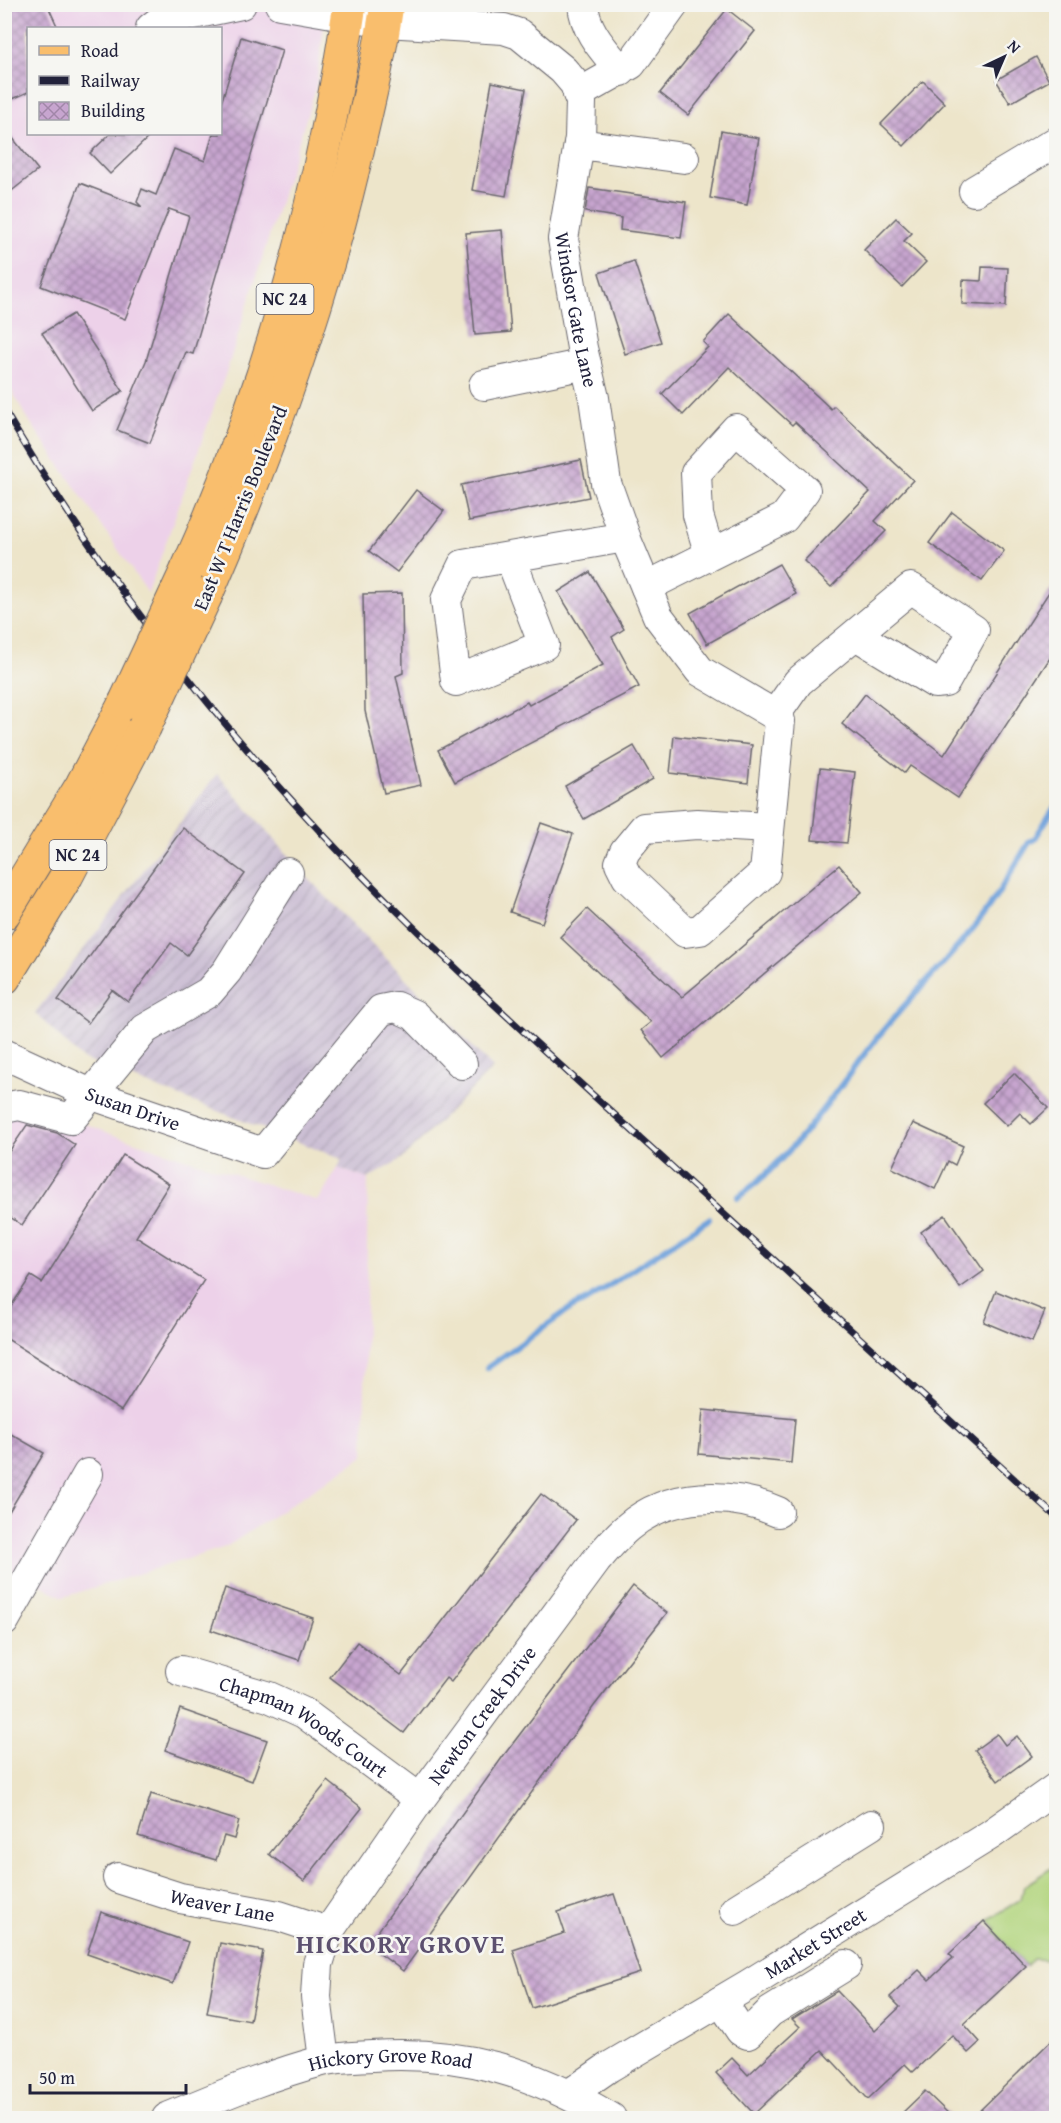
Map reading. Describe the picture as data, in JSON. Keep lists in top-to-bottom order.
{
  "streets": {
    "main road": ["NC 24", "East W T Harris Boulevard"],
    "street": [
      "Windsor Gate Lane",
      "Susan Drive",
      "Newton Creek Drive",
      "Chapman Woods Court",
      "Weaver Lane",
      "Market Street",
      "Hickory Grove Road"
    ]
  },
  "crossings": [
    ["Windsor Gate Lane", "East W T Harris Boulevard"],
    ["Newton Creek Drive", "Chapman Woods Court"],
    ["Newton Creek Drive", "Weaver Lane"],
    ["Newton Creek Drive", "Hickory Grove Road"],
    ["Market Street", "Hickory Grove Road"]
  ],
  "districts": ["HICKORY GROVE"],
  "legend": ["Road", "Railway", "Building"],
  "scale_bar": "50 m",
  "north": "top right"
}
